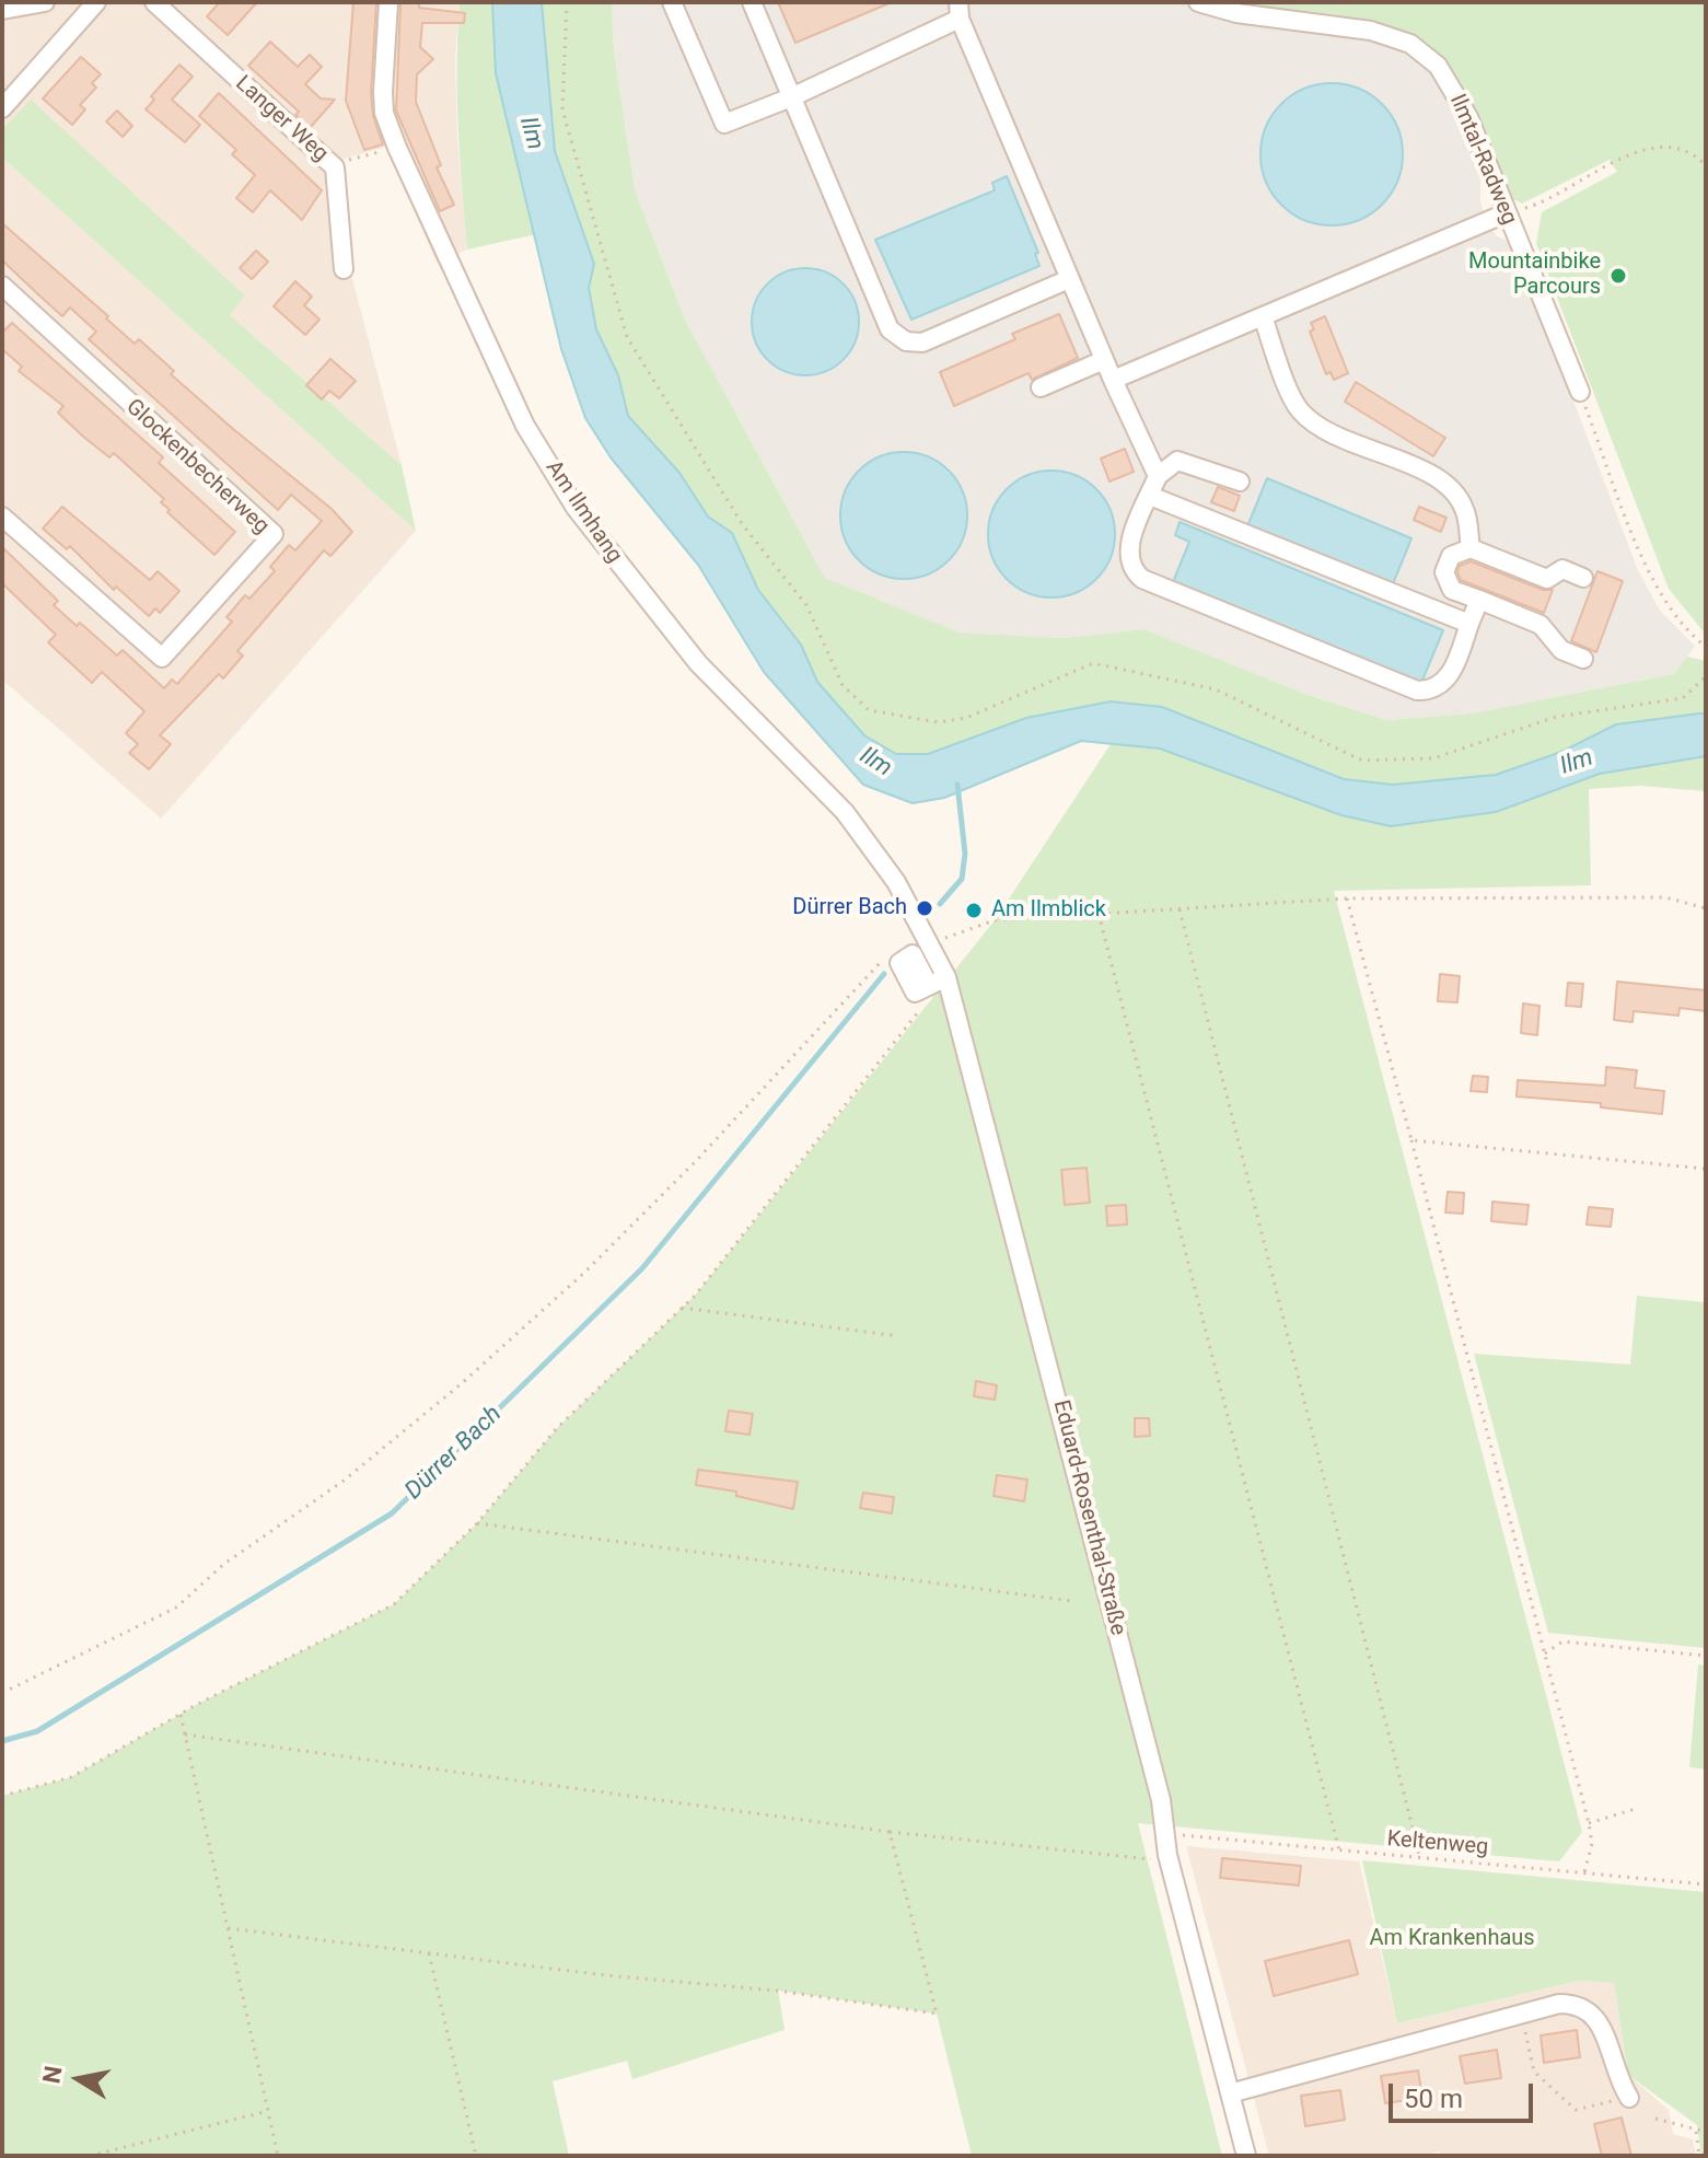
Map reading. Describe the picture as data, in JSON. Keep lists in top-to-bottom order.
{
  "streets": {
    "street": [
      "Langer Weg",
      "Ilmtal-Radweg",
      "Glockenbecherweg",
      "Am Ilmhang",
      "Eduard-Rosenthal-Straße"
    ],
    "path": ["Keltenweg"]
  },
  "crossings": [
    ["Am Ilmhang", "Eduard-Rosenthal-Straße"],
    ["Eduard-Rosenthal-Straße", "Keltenweg"]
  ],
  "water": ["Ilm", "Dürrer Bach"],
  "parks": ["Am Krankenhaus"],
  "places": ["Mountainbike Parcours", "Dürrer Bach", "Am Ilmblick"],
  "scale_bar": "50 m",
  "north": "left"
}
